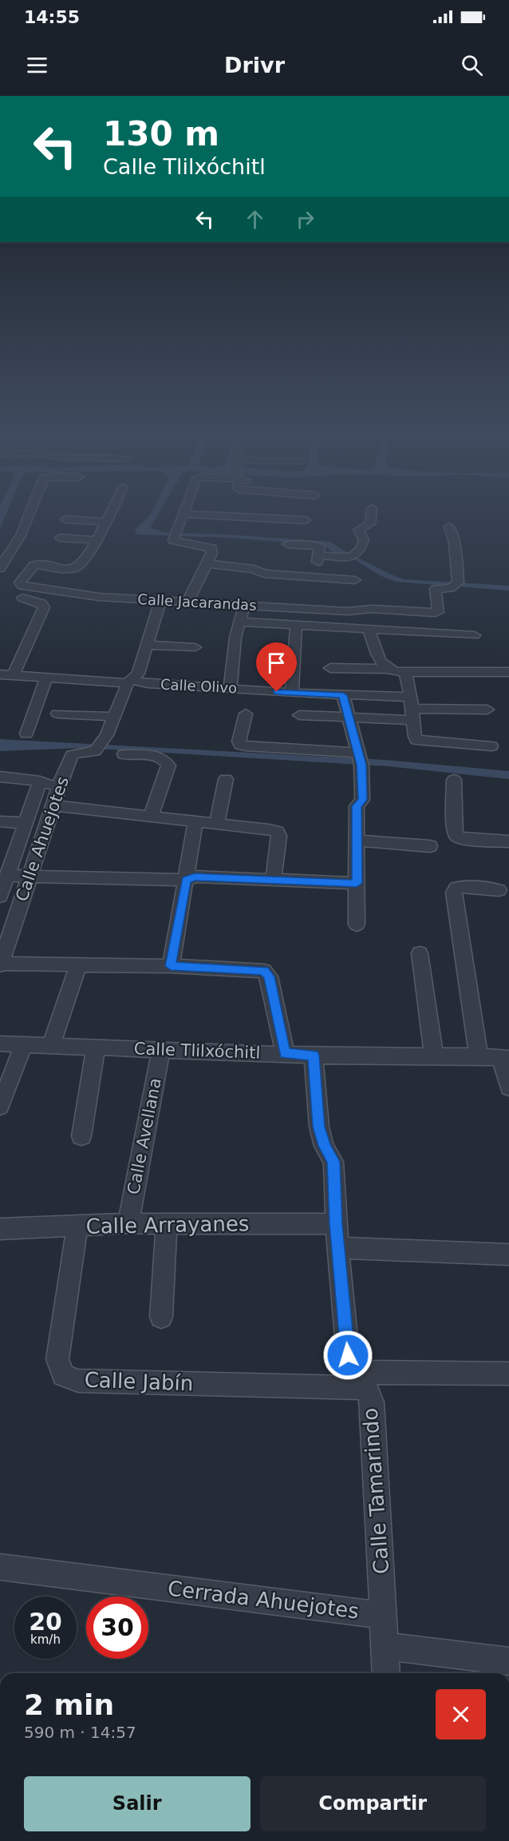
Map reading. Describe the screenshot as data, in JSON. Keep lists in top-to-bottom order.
{
  "streets": {
    "street": [
      "Calle Jacarandas",
      "Calle Olivo",
      "Calle Ahuejotes",
      "Calle Tlilxóchitl",
      "Calle Avellana",
      "Calle Arrayanes",
      "Calle Jabín",
      "Calle Tamarindo",
      "Cerrada Ahuejotes"
    ]
  },
  "crossings": [
    ["Calle Jacarandas", "Calle Ahuejotes"],
    ["Calle Olivo", "Calle Ahuejotes"],
    ["Calle Tlilxóchitl", "Calle Avellana"],
    ["Calle Tlilxóchitl", "Calle Tamarindo"],
    ["Calle Avellana", "Calle Arrayanes"],
    ["Calle Arrayanes", "Calle Jabín"],
    ["Calle Arrayanes", "Calle Tamarindo"],
    ["Calle Jabín", "Calle Tamarindo"],
    ["Calle Tamarindo", "Cerrada Ahuejotes"]
  ],
  "page": {
    "status": "14:55",
    "header": "Drivr",
    "turn": ["130 m", "Calle Tlilxóchitl"],
    "speed": "20 km/h",
    "limit": "30",
    "heading": ["2 min", "590 m · 14:57"],
    "buttons": ["Salir", "Compartir"]
  }
}
